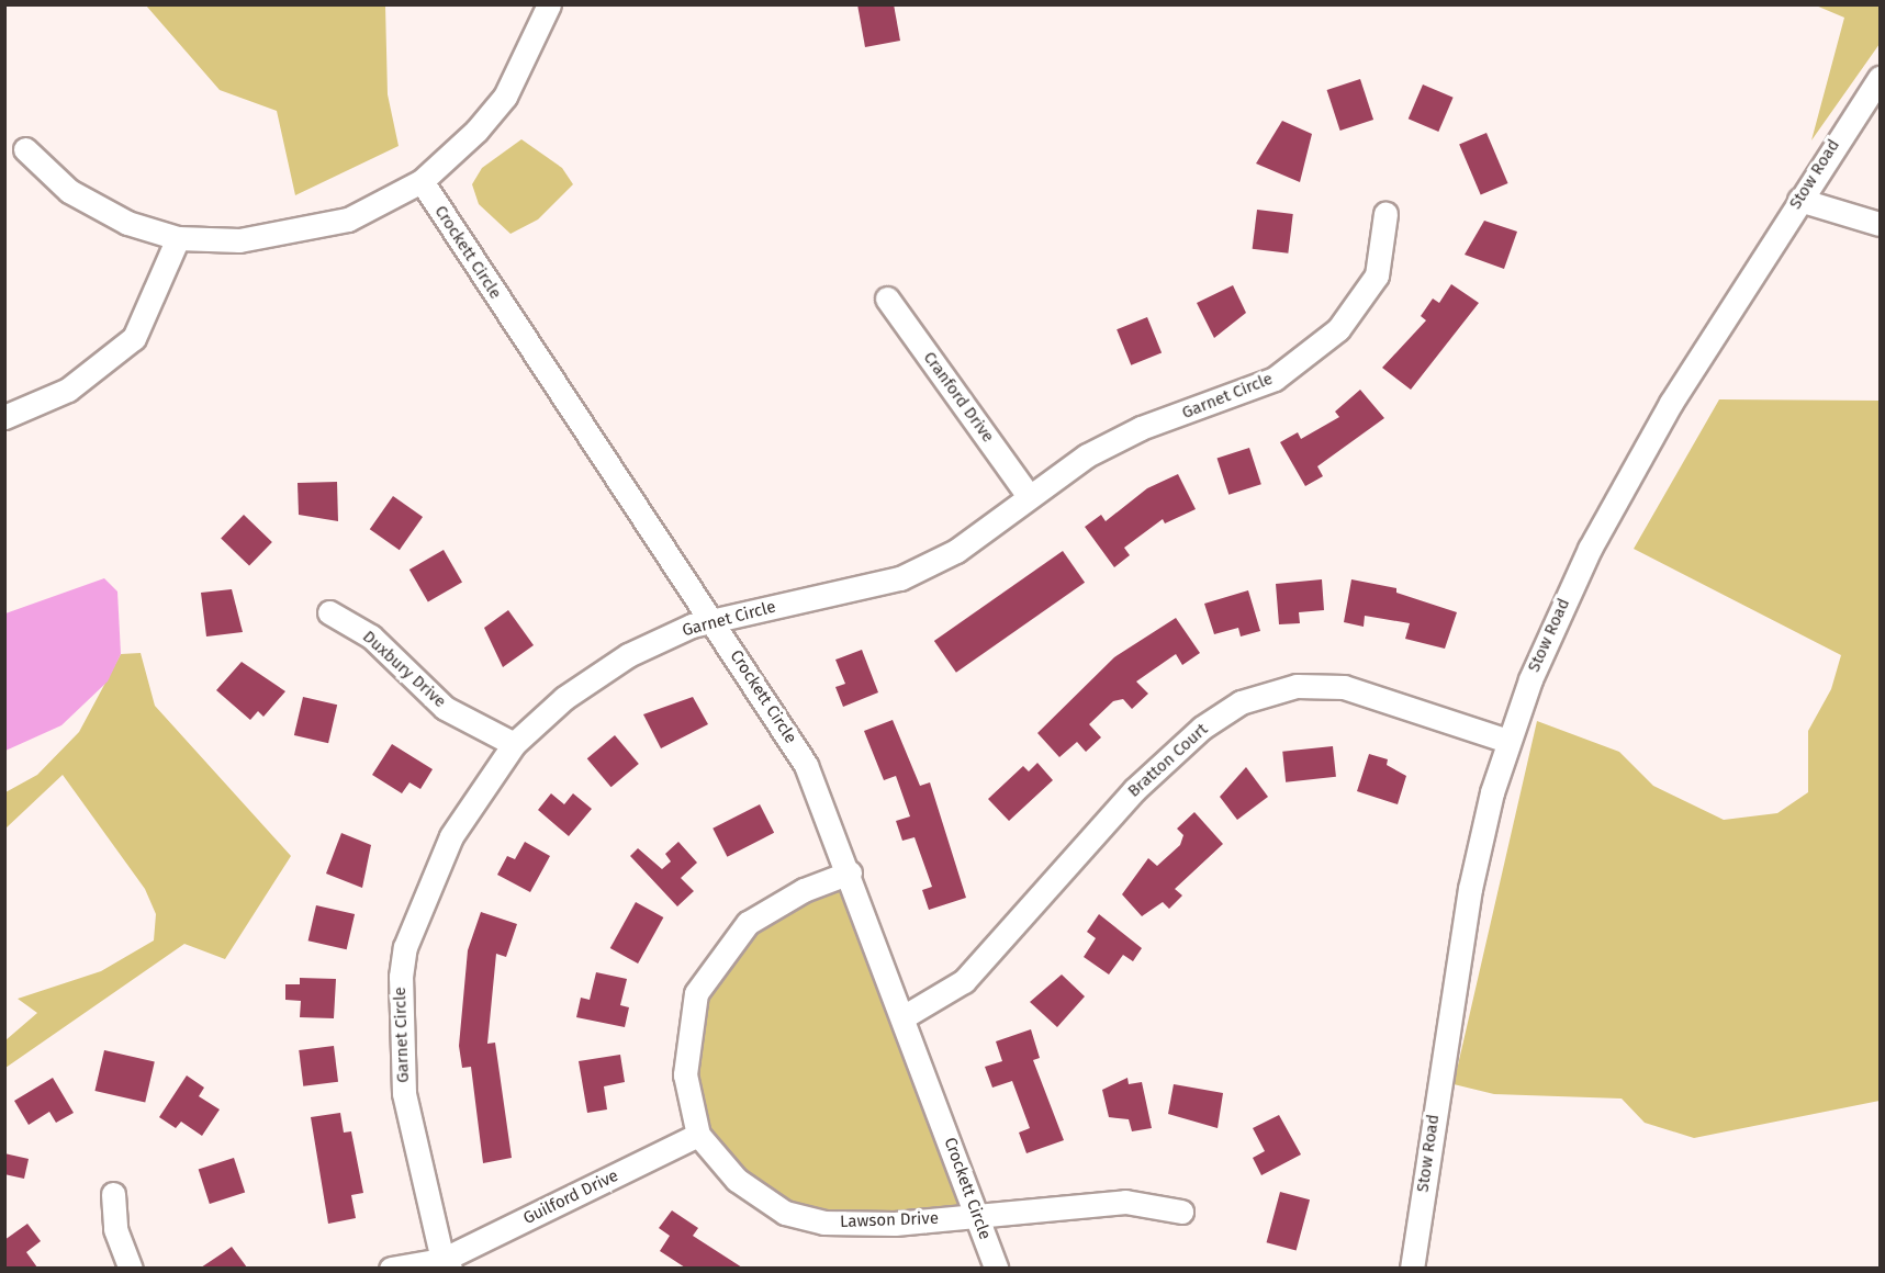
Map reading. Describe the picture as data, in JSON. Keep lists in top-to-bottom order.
{
  "streets": {
    "street": [
      "Stow Road",
      "Crockett Circle",
      "Garnet Circle",
      "Cranford Drive",
      "Duxbury Drive",
      "Bratton Court",
      "Guilford Drive",
      "Lawson Drive"
    ]
  },
  "crossings": [
    ["Stow Road", "Bratton Court"],
    ["Crockett Circle", "Garnet Circle"],
    ["Crockett Circle", "Bratton Court"],
    ["Crockett Circle", "Lawson Drive"],
    ["Garnet Circle", "Cranford Drive"],
    ["Garnet Circle", "Duxbury Drive"],
    ["Garnet Circle", "Guilford Drive"],
    ["Guilford Drive", "Lawson Drive"]
  ]
}
